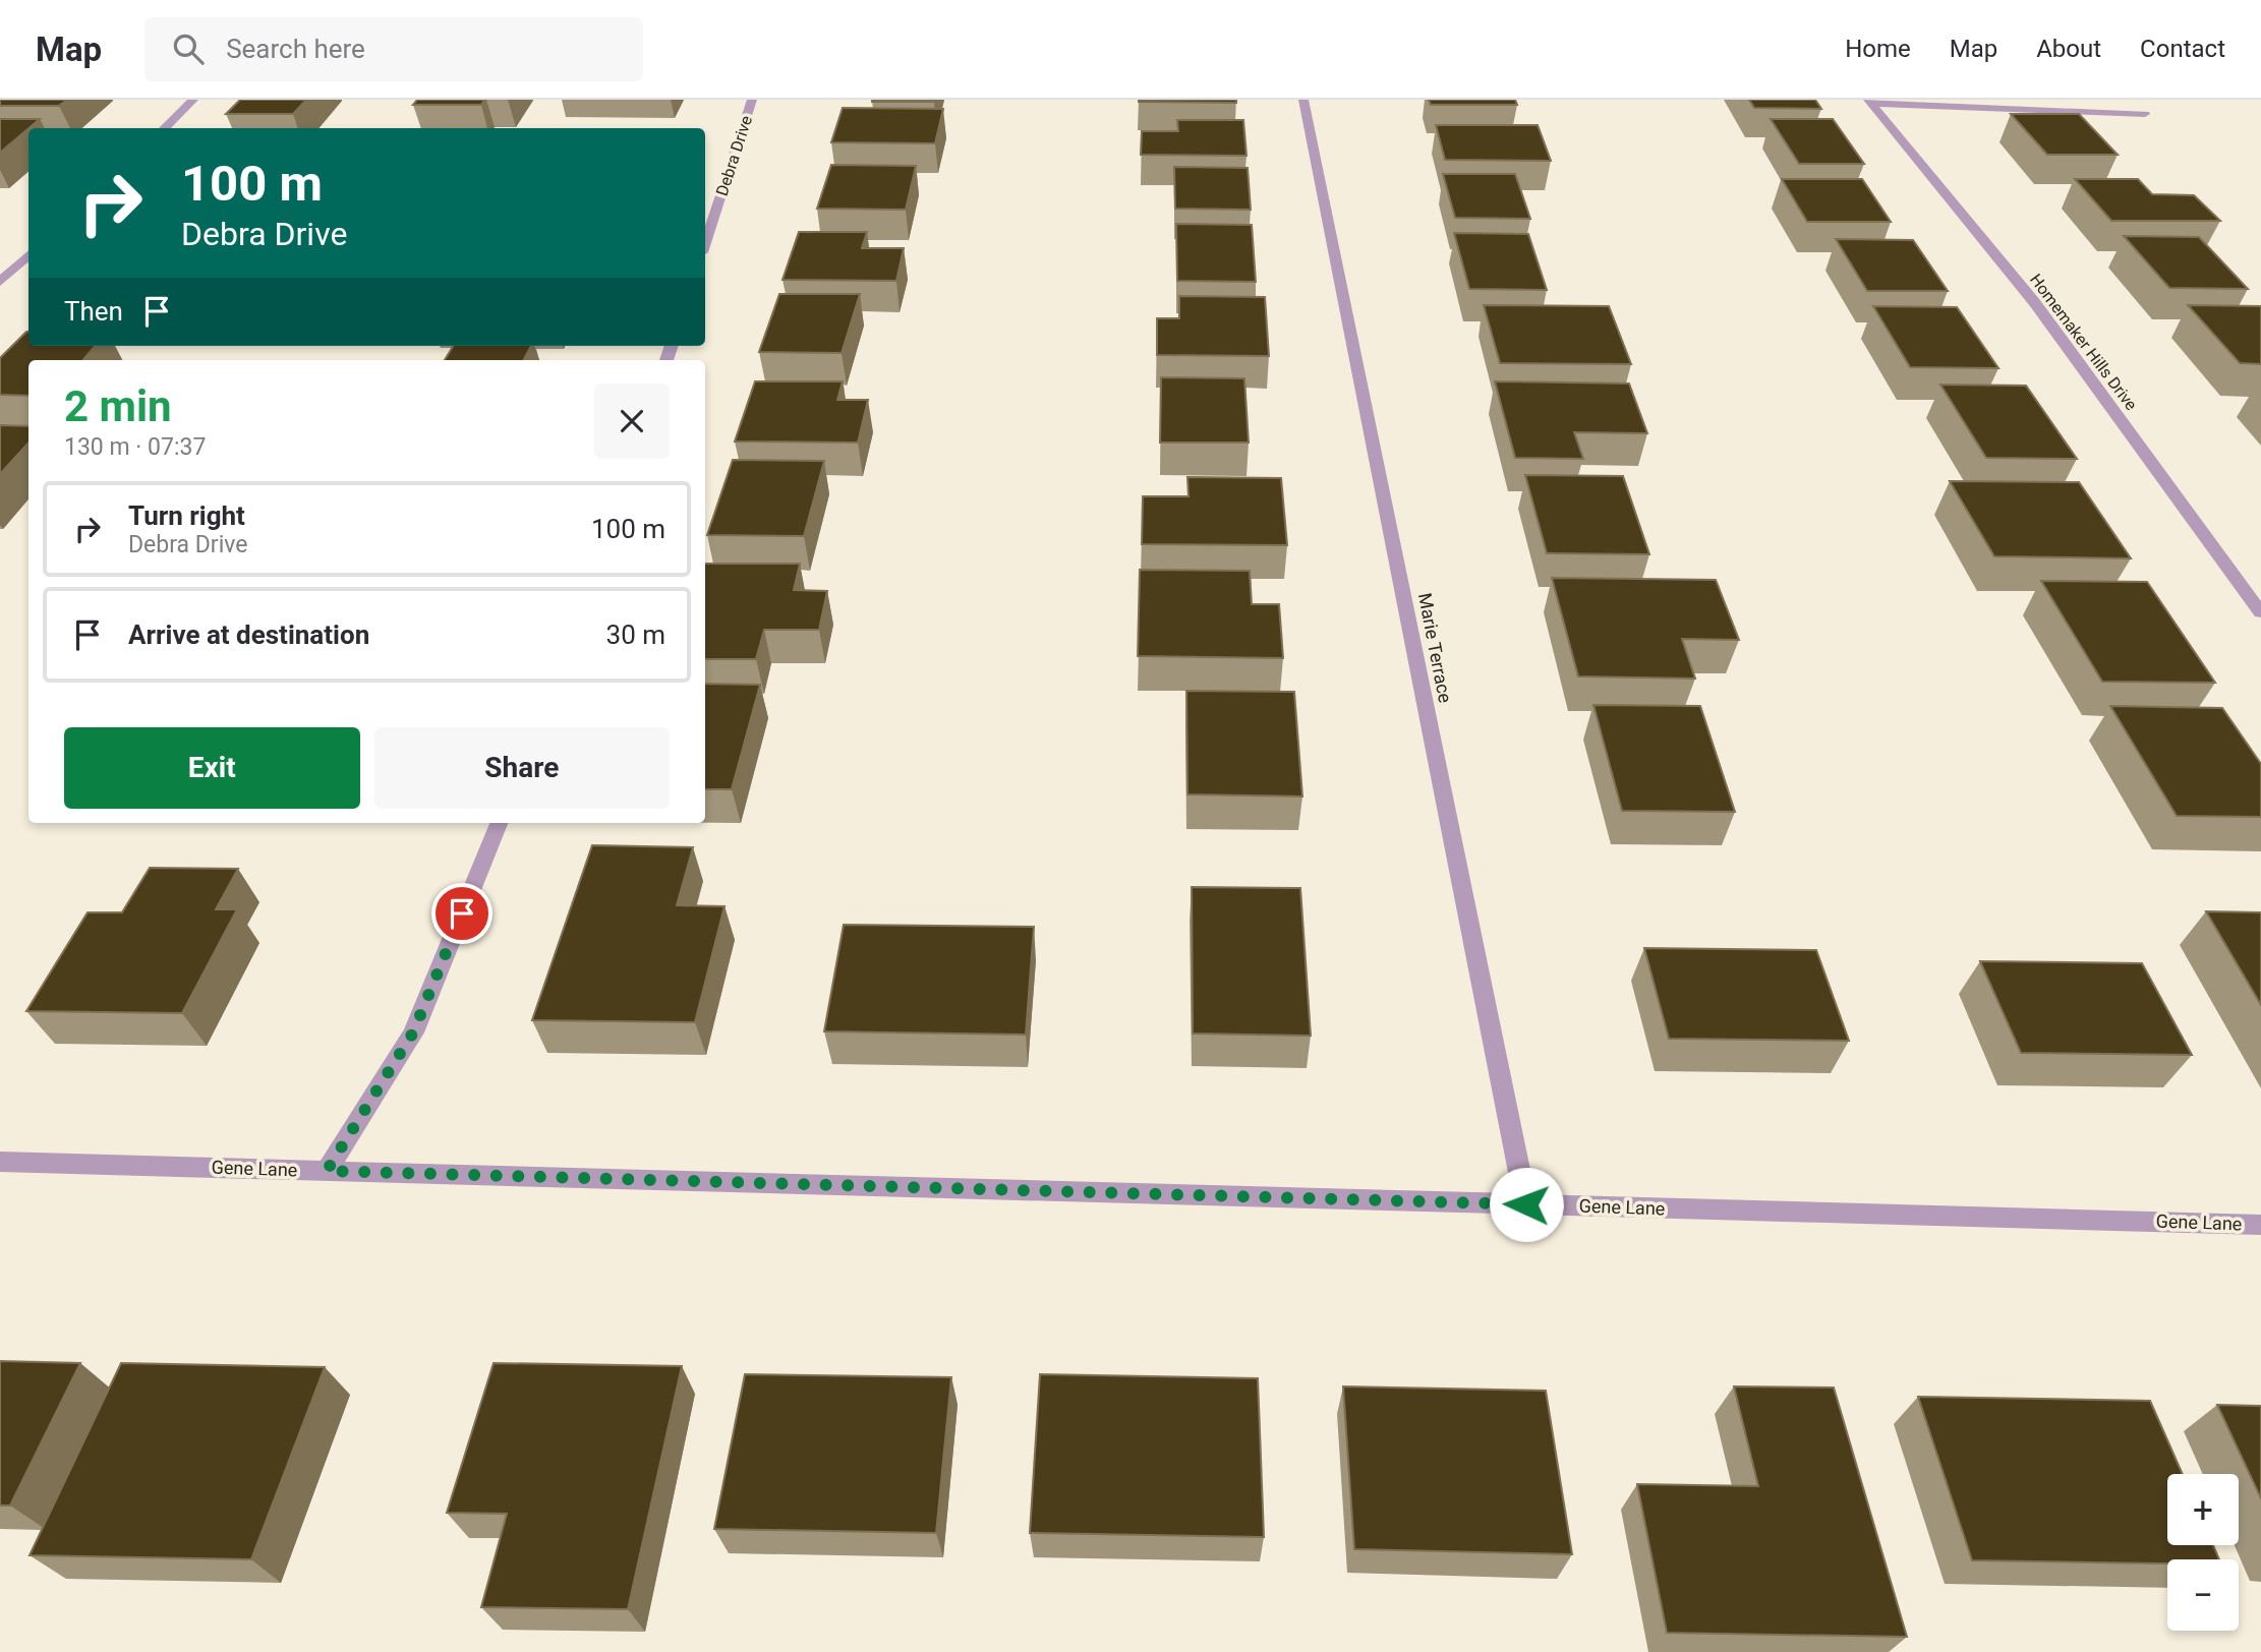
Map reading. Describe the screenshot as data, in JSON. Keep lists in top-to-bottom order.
{
  "streets": {
    "street": [
      "Debra Drive",
      "Homemaker Hills Drive",
      "Marie Terrace",
      "Gene Lane"
    ]
  },
  "crossings": [
    ["Marie Terrace", "Gene Lane"]
  ],
  "page": {
    "header": "Map",
    "search": "Search here",
    "nav": [
      "Home",
      "Map",
      "About",
      "Contact"
    ],
    "turn": ["100 m", "Debra Drive"],
    "then": "Then",
    "heading": ["2 min", "130 m · 07:37"],
    "list": [
      {
        "name": "Turn right",
        "note": "Debra Drive",
        "value": "100 m"
      },
      {
        "name": "Arrive at destination",
        "value": "30 m"
      }
    ],
    "buttons": ["Exit", "Share"],
    "map_buttons": ["+", "−"]
  }
}
